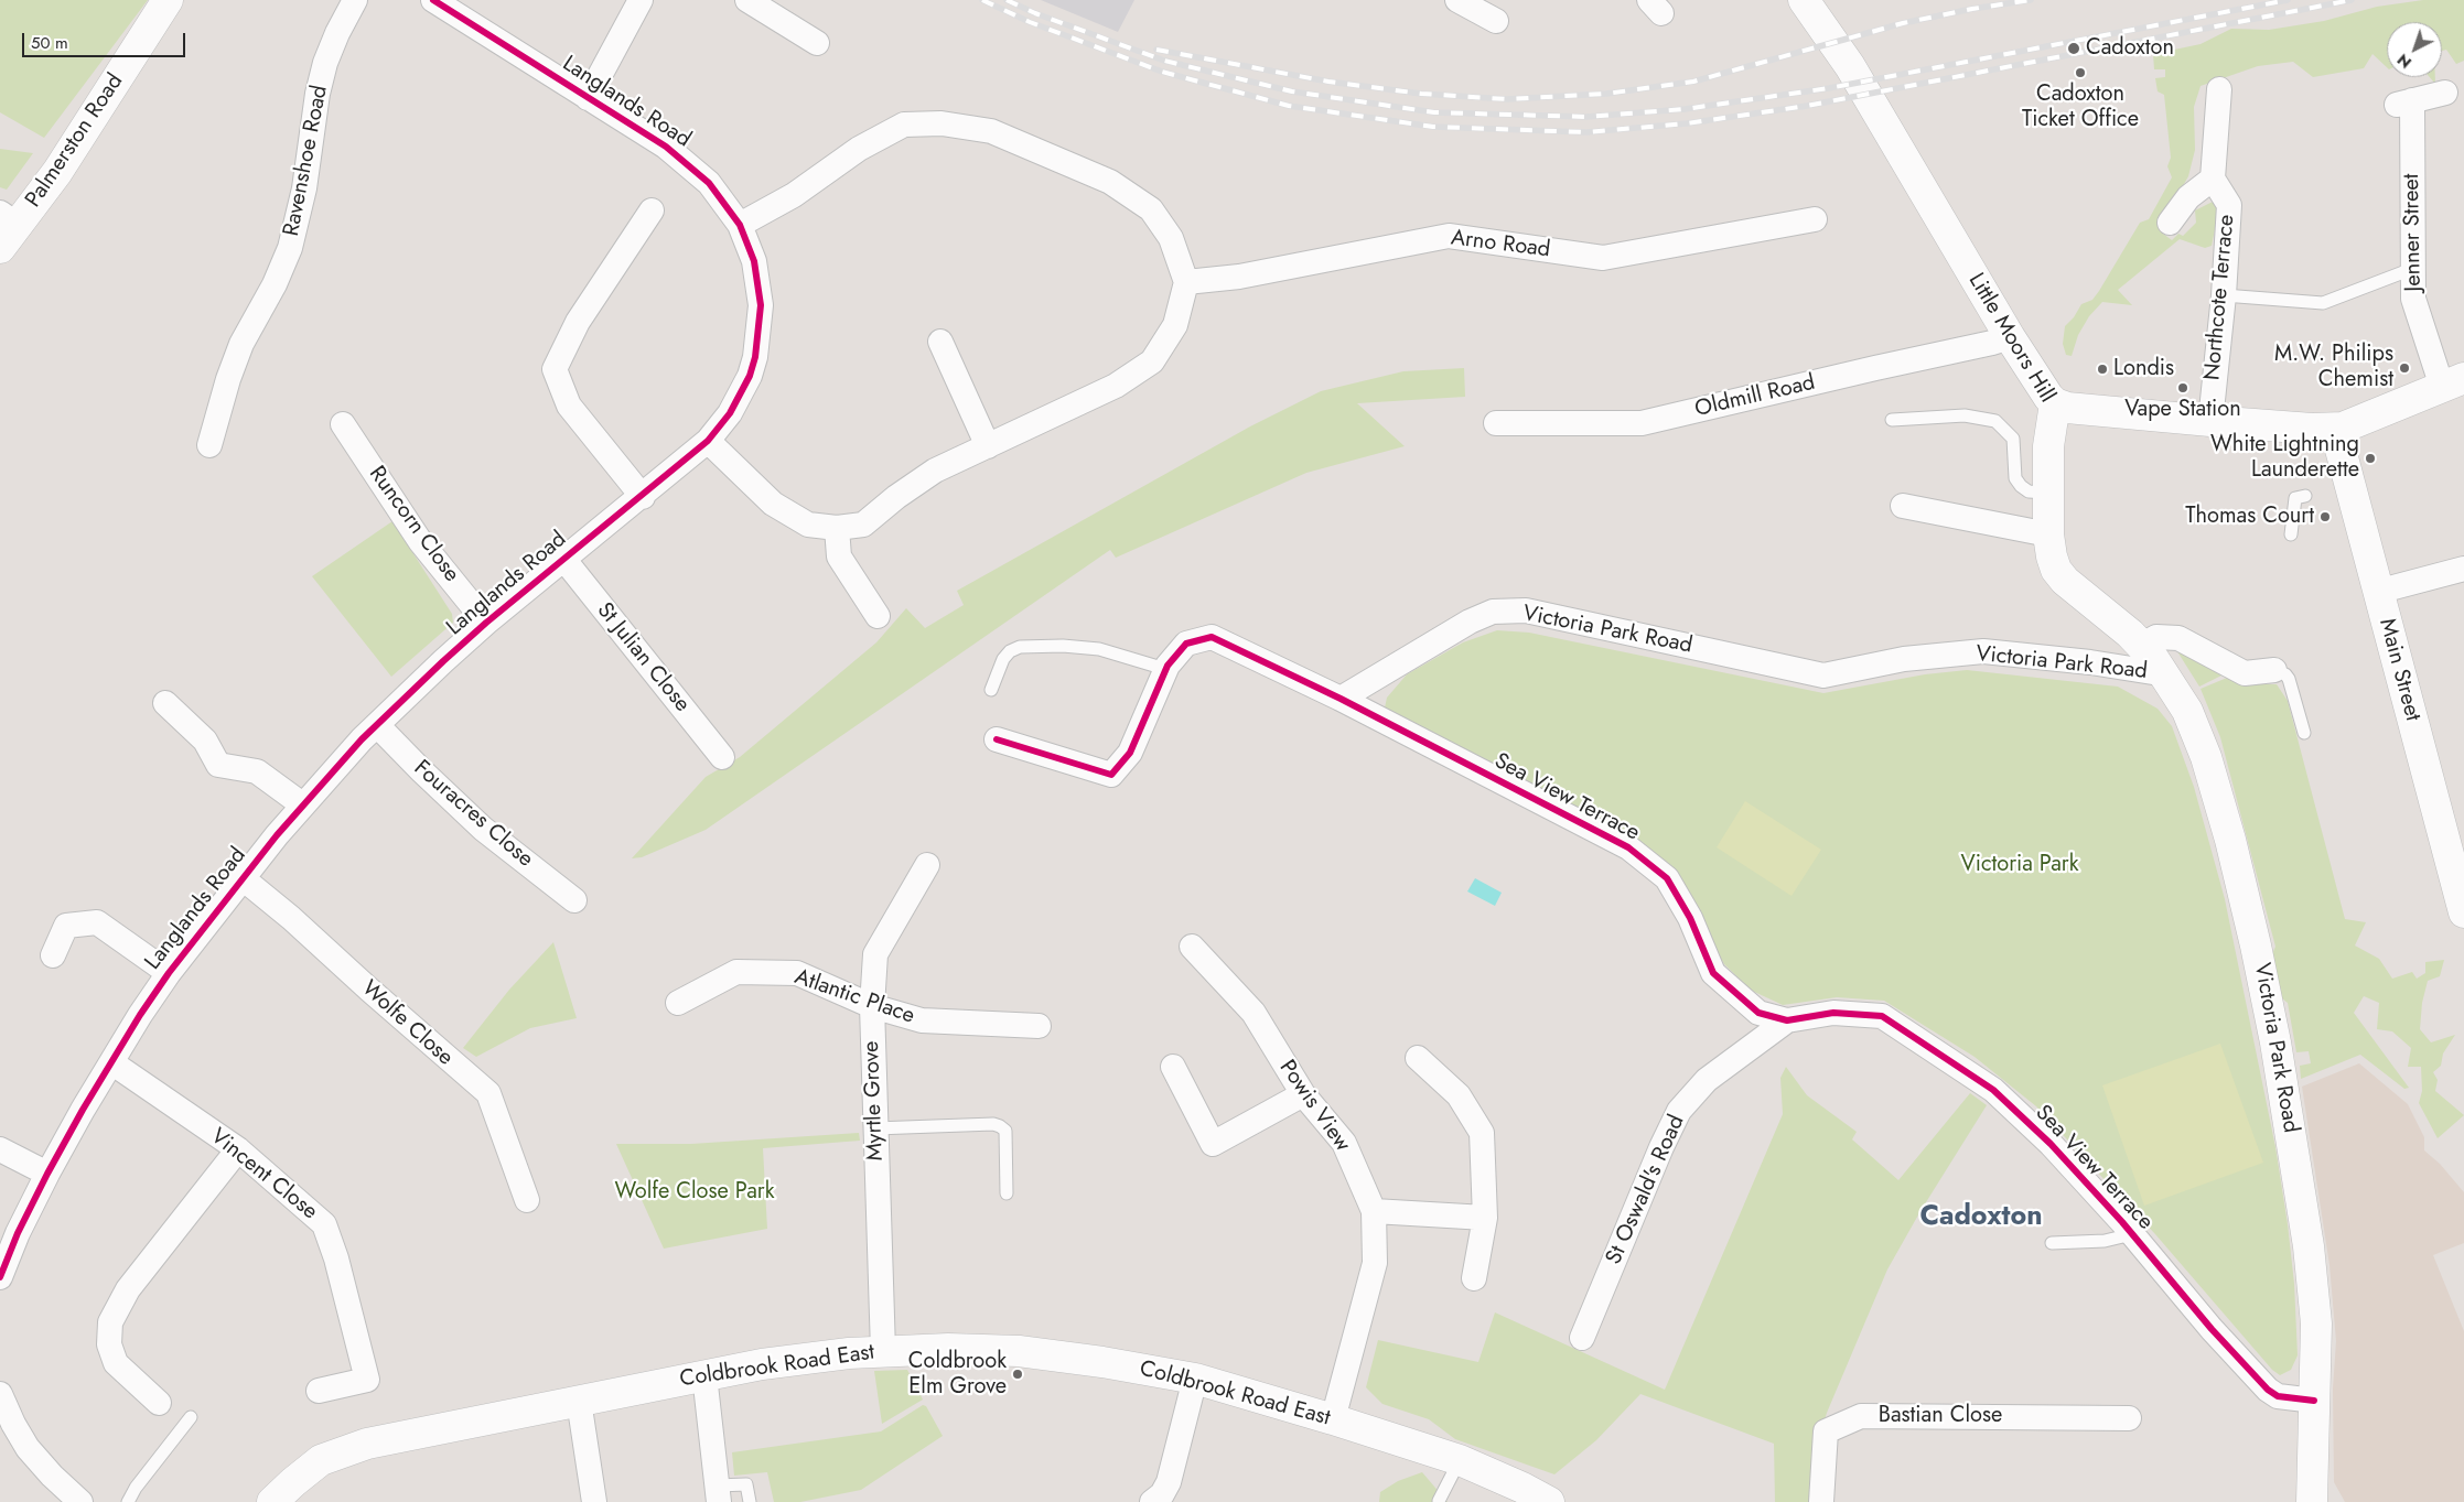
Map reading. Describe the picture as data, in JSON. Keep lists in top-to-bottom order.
{
  "streets": {
    "street": [
      "Langlands Road",
      "Palmerston Road",
      "Ravenshoe Road",
      "Jenner Street",
      "Arno Road",
      "Northcote Terrace",
      "Little Moors Hill",
      "Oldmill Road",
      "Runcorn Close",
      "Victoria Park Road",
      "St Julian Close",
      "Main Street",
      "Sea View Terrace",
      "Fouracres Close",
      "Atlantic Place",
      "Wolfe Close",
      "Myrtle Grove",
      "Powis View",
      "Vincent Close",
      "St Oswald's Road",
      "Coldbrook Road East",
      "Bastian Close"
    ]
  },
  "crossings": [
    ["Langlands Road", "Runcorn Close"],
    ["Langlands Road", "St Julian Close"],
    ["Langlands Road", "Fouracres Close"],
    ["Langlands Road", "Wolfe Close"],
    ["Langlands Road", "Vincent Close"],
    ["Little Moors Hill", "Oldmill Road"],
    ["Little Moors Hill", "Victoria Park Road"],
    ["Victoria Park Road", "Sea View Terrace"],
    ["Sea View Terrace", "St Oswald's Road"],
    ["Atlantic Place", "Myrtle Grove"],
    ["Myrtle Grove", "Coldbrook Road East"],
    ["Powis View", "Coldbrook Road East"]
  ],
  "districts": ["Cadoxton"],
  "parks": ["Victoria Park", "Wolfe Close Park"],
  "places": [
    "Cadoxton",
    "Cadoxton Ticket Office",
    "M.W. Philips Chemist",
    "Londis",
    "Vape Station",
    "White Lightning Launderette",
    "Thomas Court",
    "Coldbrook Elm Grove"
  ],
  "scale_bar": "50 m",
  "north": "bottom left"
}
